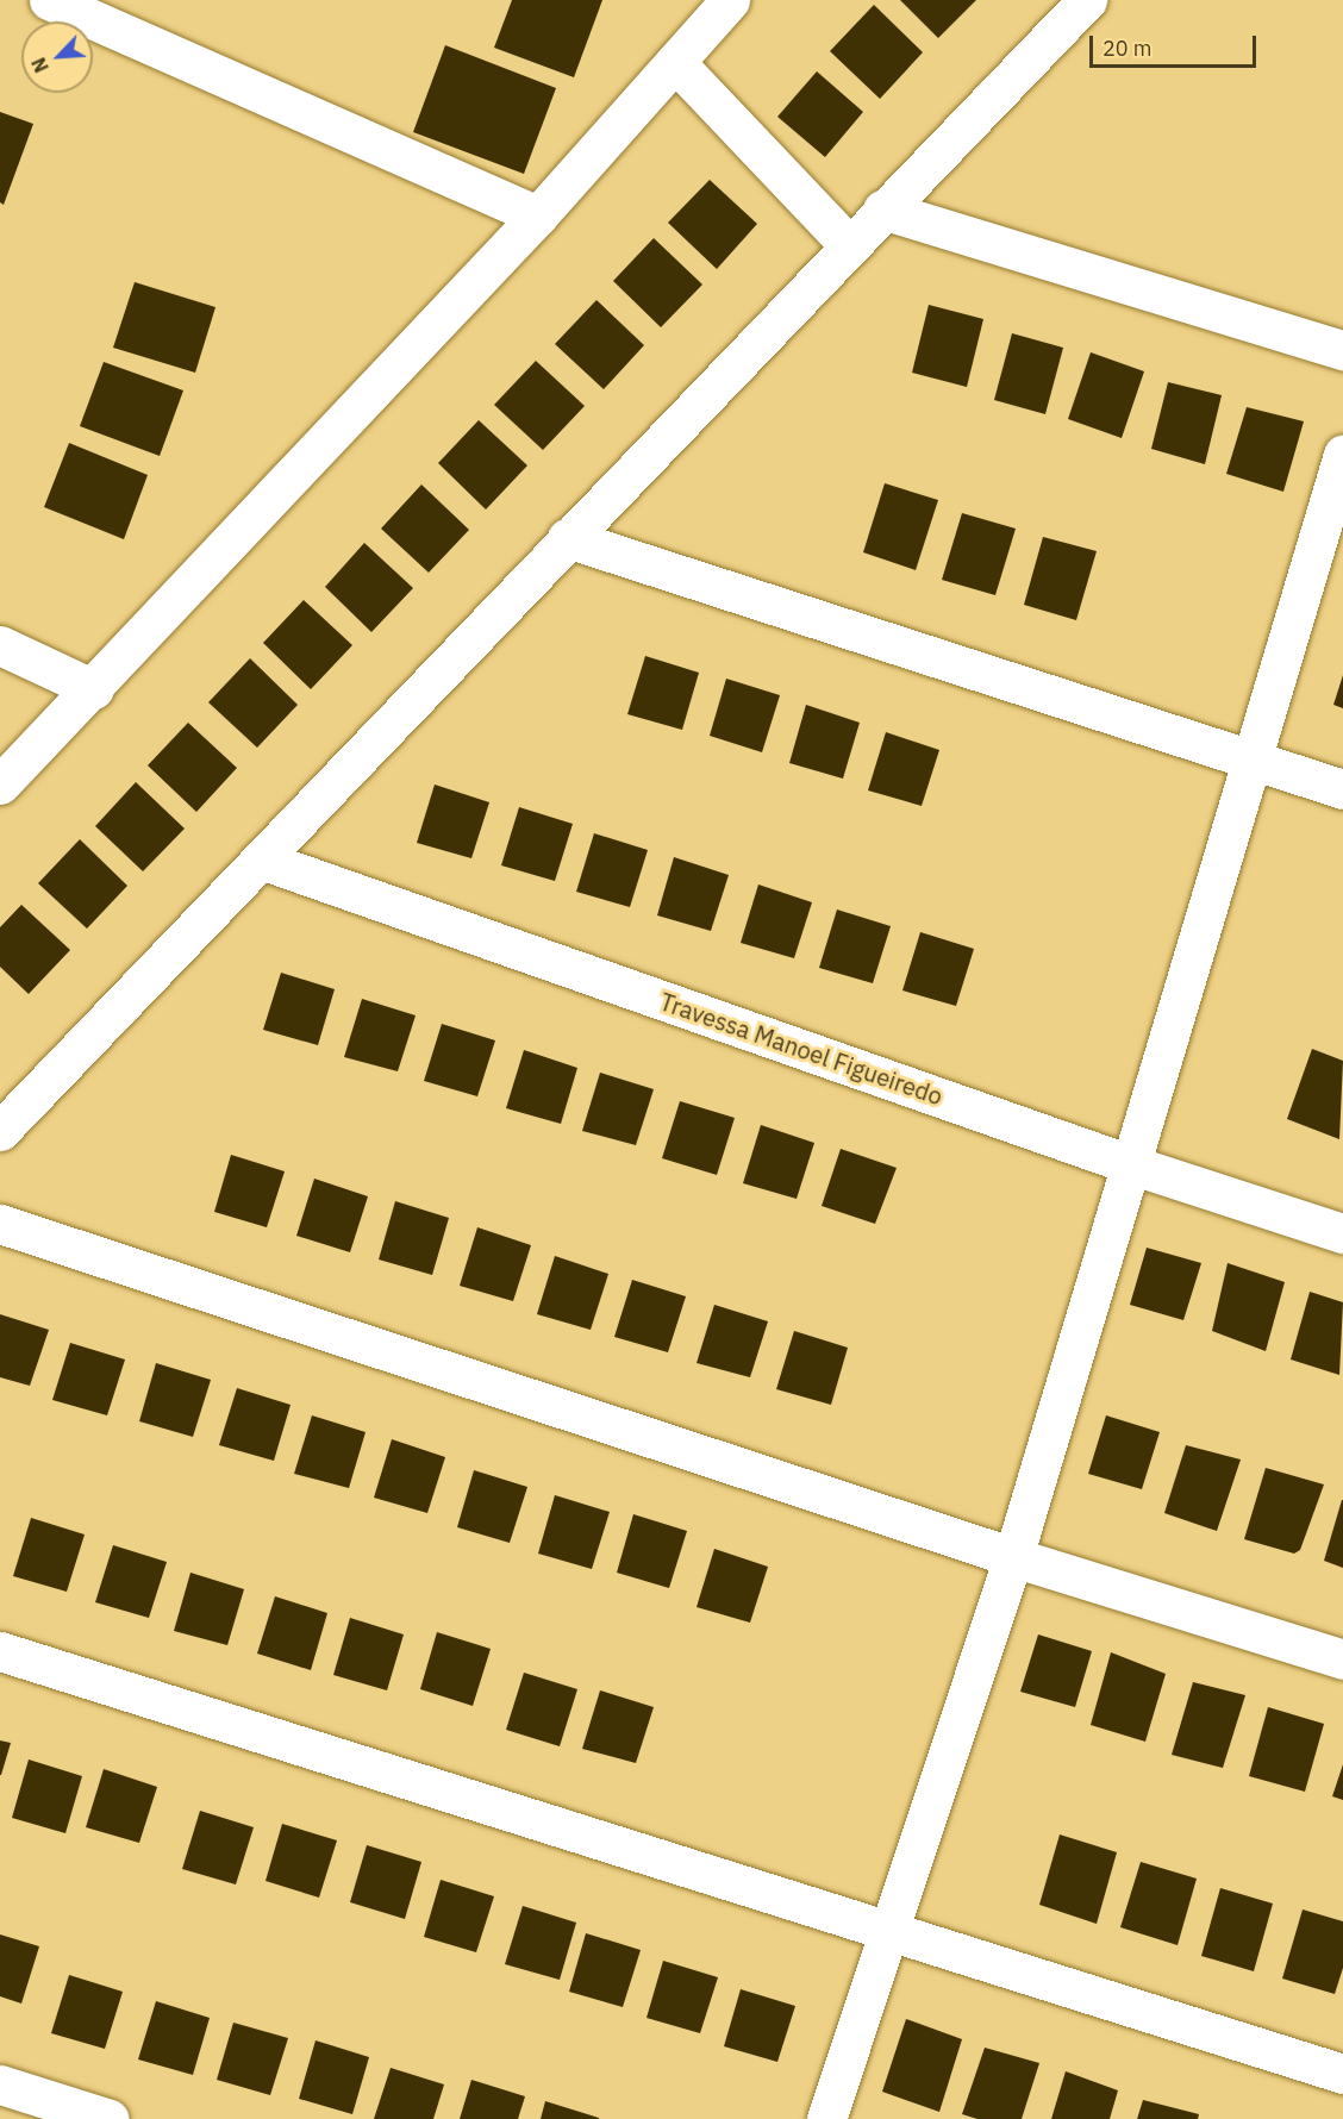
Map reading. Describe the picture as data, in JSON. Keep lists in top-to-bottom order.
{
  "streets": {
    "street": ["Travessa Manoel Figueiredo"]
  },
  "scale_bar": "20 m",
  "north": "bottom left"
}
